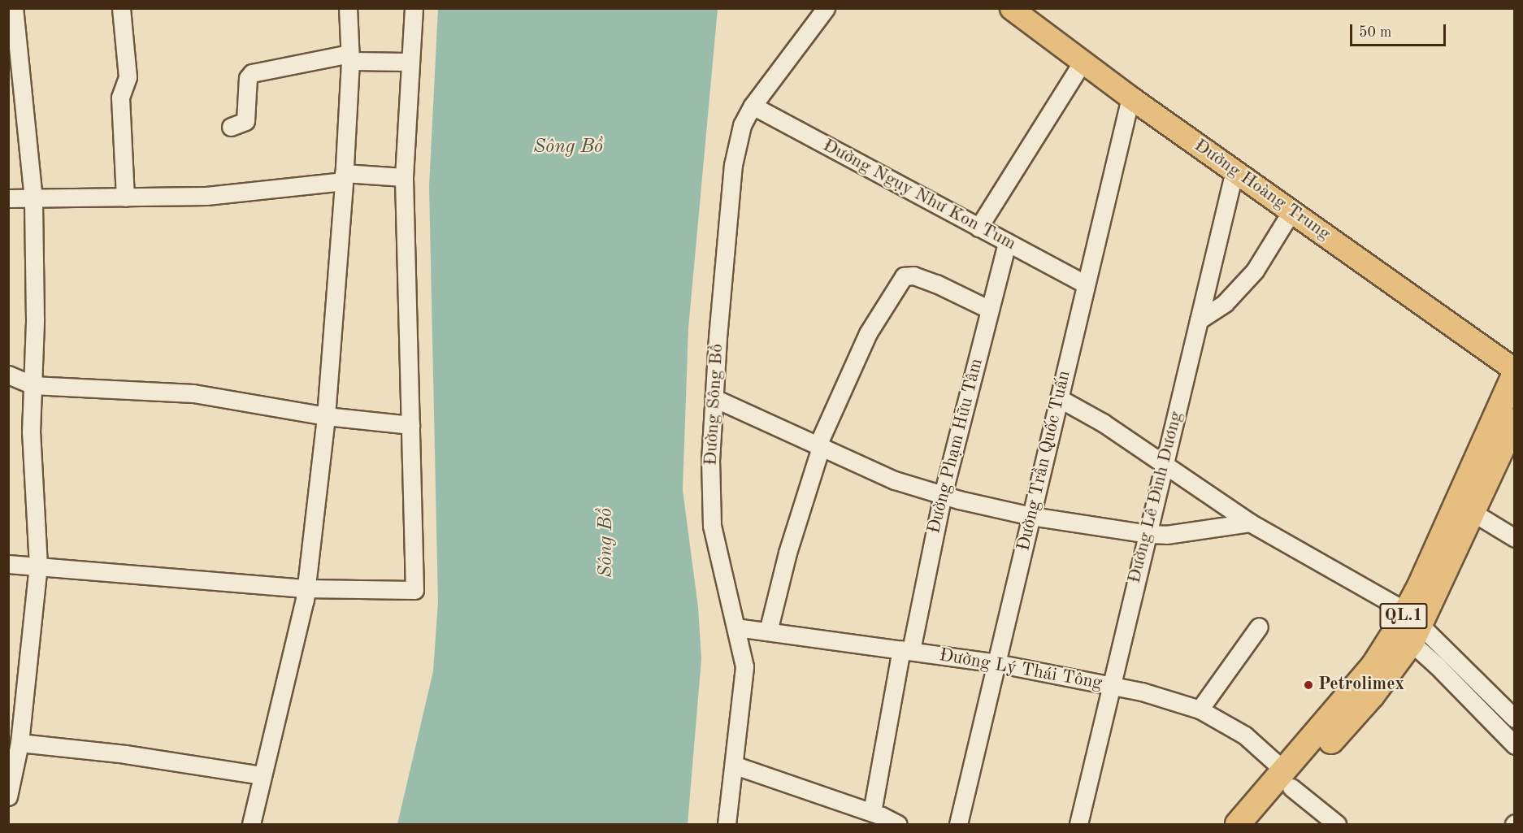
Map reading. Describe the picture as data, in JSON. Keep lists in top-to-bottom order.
{
  "streets": {
    "highway": ["QL.1"],
    "main road": ["Đường Hoàng Trung"],
    "street": [
      "Đường Ngụy Như Kon Tum",
      "Đường Sông Bồ",
      "Đường Phạm Hữu Tâm",
      "Đường Trần Quốc Tuấn",
      "Đường Lê Đình Dương",
      "Đường Lý Thái Tông"
    ]
  },
  "crossings": [
    ["Đường Hoàng Trung", "Đường Trần Quốc Tuấn"],
    ["Đường Hoàng Trung", "Đường Lê Đình Dương"],
    ["Đường Hoàng Trung", "QL.1"],
    ["Đường Ngụy Như Kon Tum", "Đường Sông Bồ"],
    ["Đường Ngụy Như Kon Tum", "Đường Phạm Hữu Tâm"],
    ["Đường Ngụy Như Kon Tum", "Đường Trần Quốc Tuấn"],
    ["Đường Sông Bồ", "Đường Lý Thái Tông"],
    ["Đường Phạm Hữu Tâm", "Đường Lý Thái Tông"],
    ["Đường Trần Quốc Tuấn", "Đường Lý Thái Tông"],
    ["Đường Lê Đình Dương", "Đường Lý Thái Tông"],
    ["QL.1", "Đường Lý Thái Tông"]
  ],
  "water": ["Sông Bồ"],
  "places": ["Petrolimex"],
  "scale_bar": "50 m"
}
